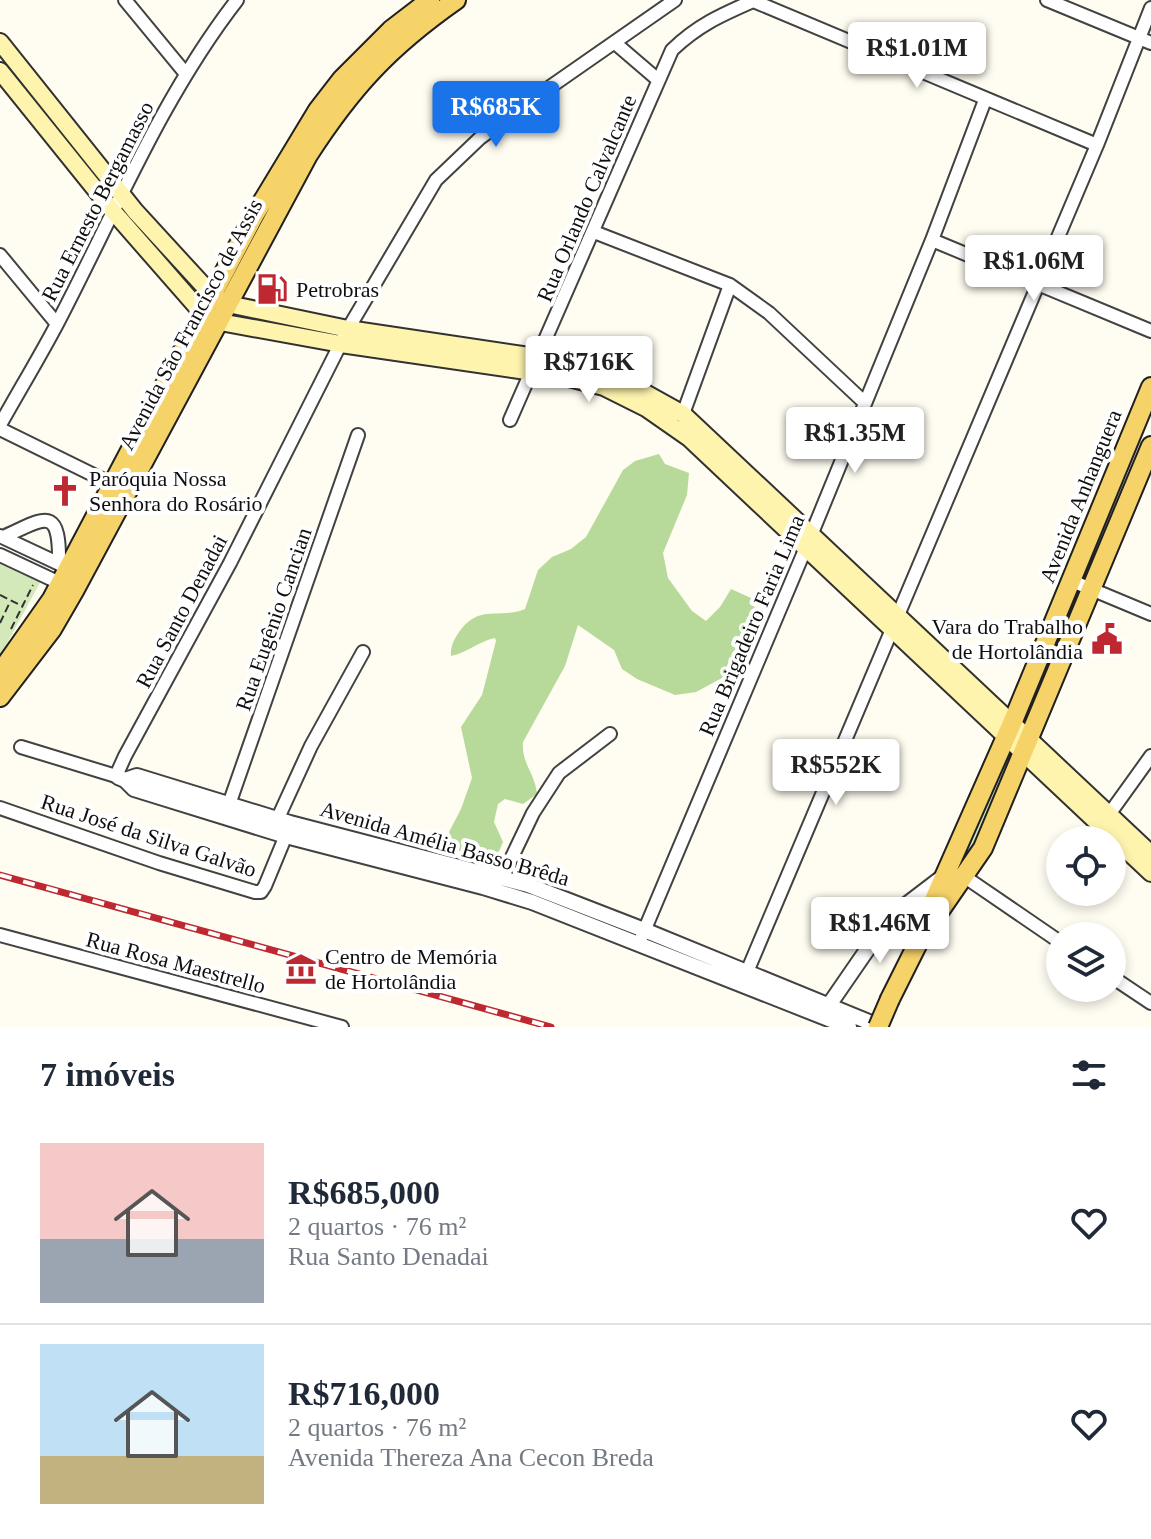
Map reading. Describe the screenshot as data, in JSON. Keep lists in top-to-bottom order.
{
  "streets": {
    "main road": ["Avenida São Francisco de Assis", "Avenida Anhanguera"],
    "street": [
      "Rua Orlando Calvalcante",
      "Rua Ernesto Bergamasso",
      "Rua Santo Denadai",
      "Rua Eugênio Cancian",
      "Rua Brigadeiro Faria Lima",
      "Rua José da Silva Galvão",
      "Avenida Amélia Basso Brêda",
      "Rua Rosa Maestrello"
    ]
  },
  "crossings": [
    ["Rua Orlando Calvalcante", "Rua Santo Denadai"],
    ["Avenida Anhanguera", "Avenida Amélia Basso Brêda"],
    ["Rua Santo Denadai", "Avenida Amélia Basso Brêda"],
    ["Rua Eugênio Cancian", "Avenida Amélia Basso Brêda"],
    ["Rua Brigadeiro Faria Lima", "Avenida Amélia Basso Brêda"],
    ["Rua José da Silva Galvão", "Avenida Amélia Basso Brêda"]
  ],
  "places": {
    "fuel station": ["Petrobras"],
    "church": ["Paróquia Nossa Senhora do Rosário"],
    "public building": ["Vara do Trabalho de Hortolândia"],
    "museum": ["Centro de Memória de Hortolândia"]
  },
  "page": {
    "price": [
      "R$1.01M",
      "R$685K",
      "R$1.06M",
      "R$716K",
      "R$1.35M",
      "R$552K",
      "R$1.46M"
    ],
    "heading": "7 imóveis",
    "list": [
      {
        "name": "R$685,000",
        "note": "2 quartos · 76 m² · Rua Santo Denadai"
      },
      {
        "name": "R$716,000",
        "note": "2 quartos · 76 m² · Avenida Thereza Ana Cecon Breda"
      }
    ]
  }
}
